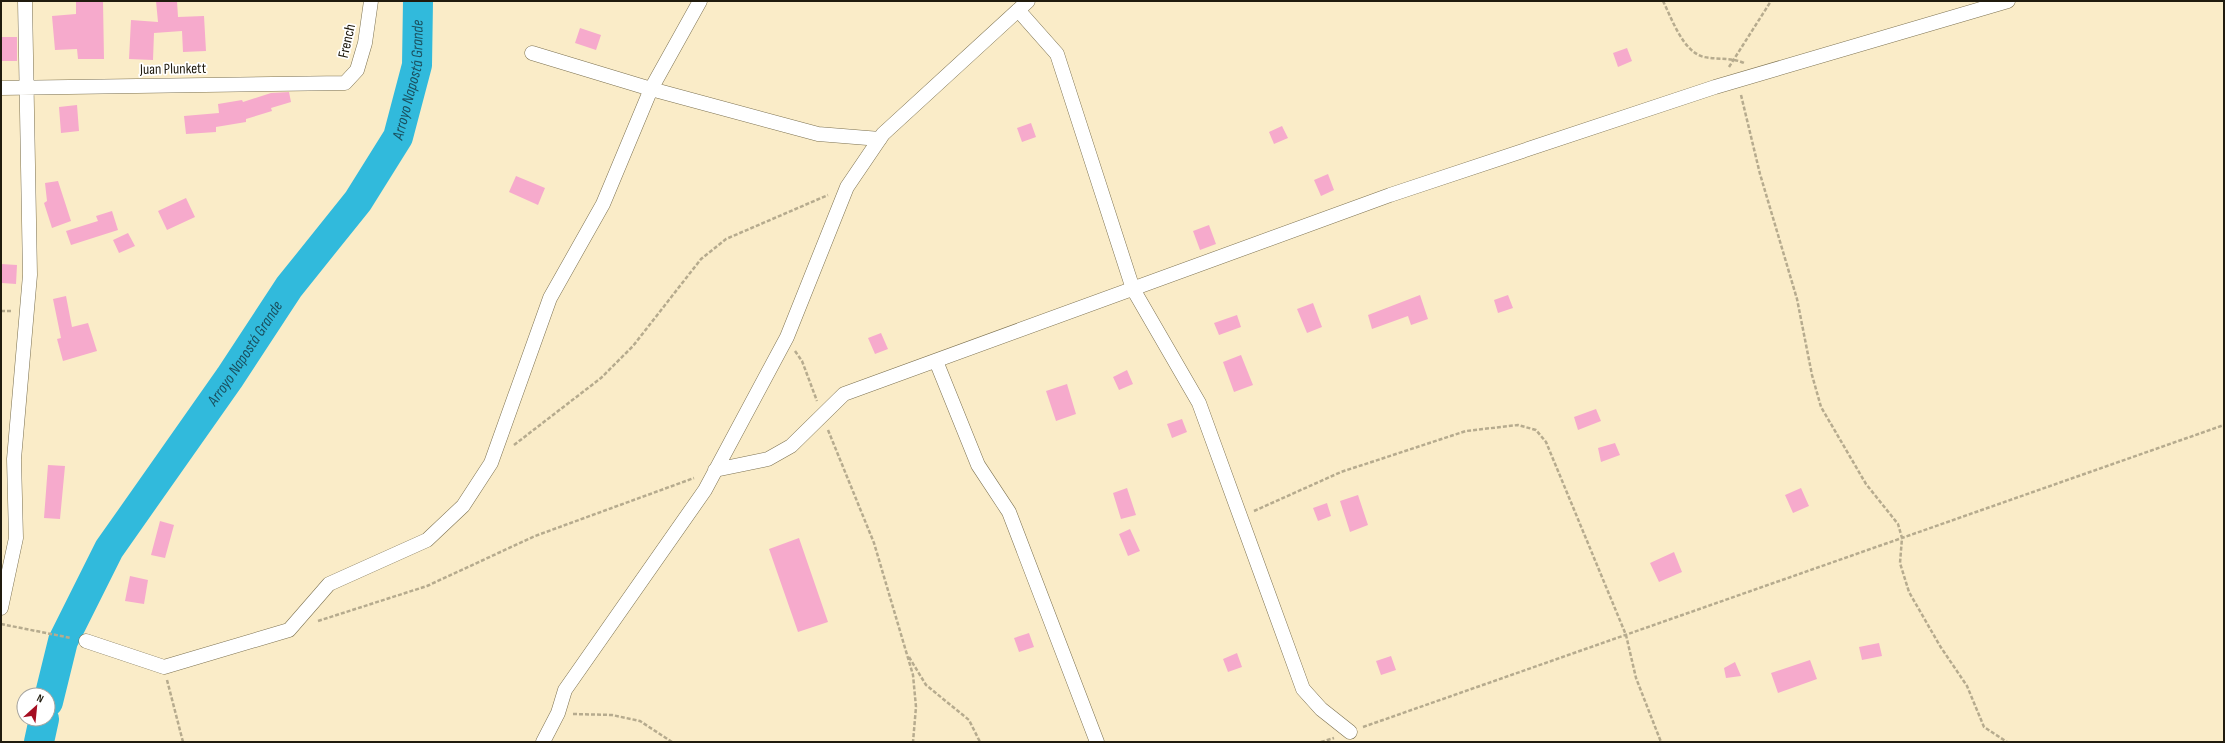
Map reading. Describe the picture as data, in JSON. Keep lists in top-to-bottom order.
{
  "streets": {
    "street": ["French", "Juan Plunkett"]
  },
  "crossings": [
    ["French", "Juan Plunkett"]
  ],
  "water": ["Arroyo Napostá Grande"],
  "north": "top right"
}
